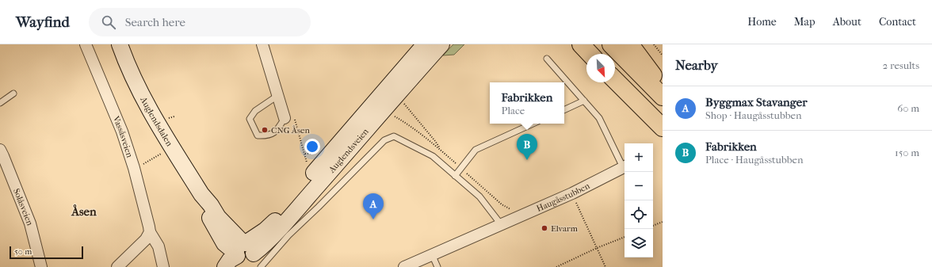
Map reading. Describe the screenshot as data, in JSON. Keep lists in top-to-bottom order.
{
  "streets": {
    "main road": ["Auglendsdalen", "Auglendsveien"],
    "street": ["Vassåsveien", "Haugåsstubben", "Solåsveien"]
  },
  "crossings": [
    ["Auglendsdalen", "Auglendsveien"]
  ],
  "districts": ["Åsen"],
  "places": ["CNG Åsen", "Elvarm"],
  "scale_bar": "50 m",
  "north": "bottom right",
  "page": {
    "header": "Wayfind",
    "search": "Search here",
    "nav": [
      "Home",
      "Map",
      "About",
      "Contact"
    ],
    "heading": ["Nearby", "2 results"],
    "popup": ["Fabrikken", "Place"],
    "list": [
      {
        "mark": "A",
        "name": "Byggmax Stavanger",
        "note": "Shop · Haugåsstubben",
        "value": "60 m"
      },
      {
        "mark": "B",
        "name": "Fabrikken",
        "note": "Place · Haugåsstubben",
        "value": "150 m"
      }
    ],
    "pins": ["B", "A"],
    "map_buttons": ["+", "−"],
    "scale": "50 m"
  }
}
